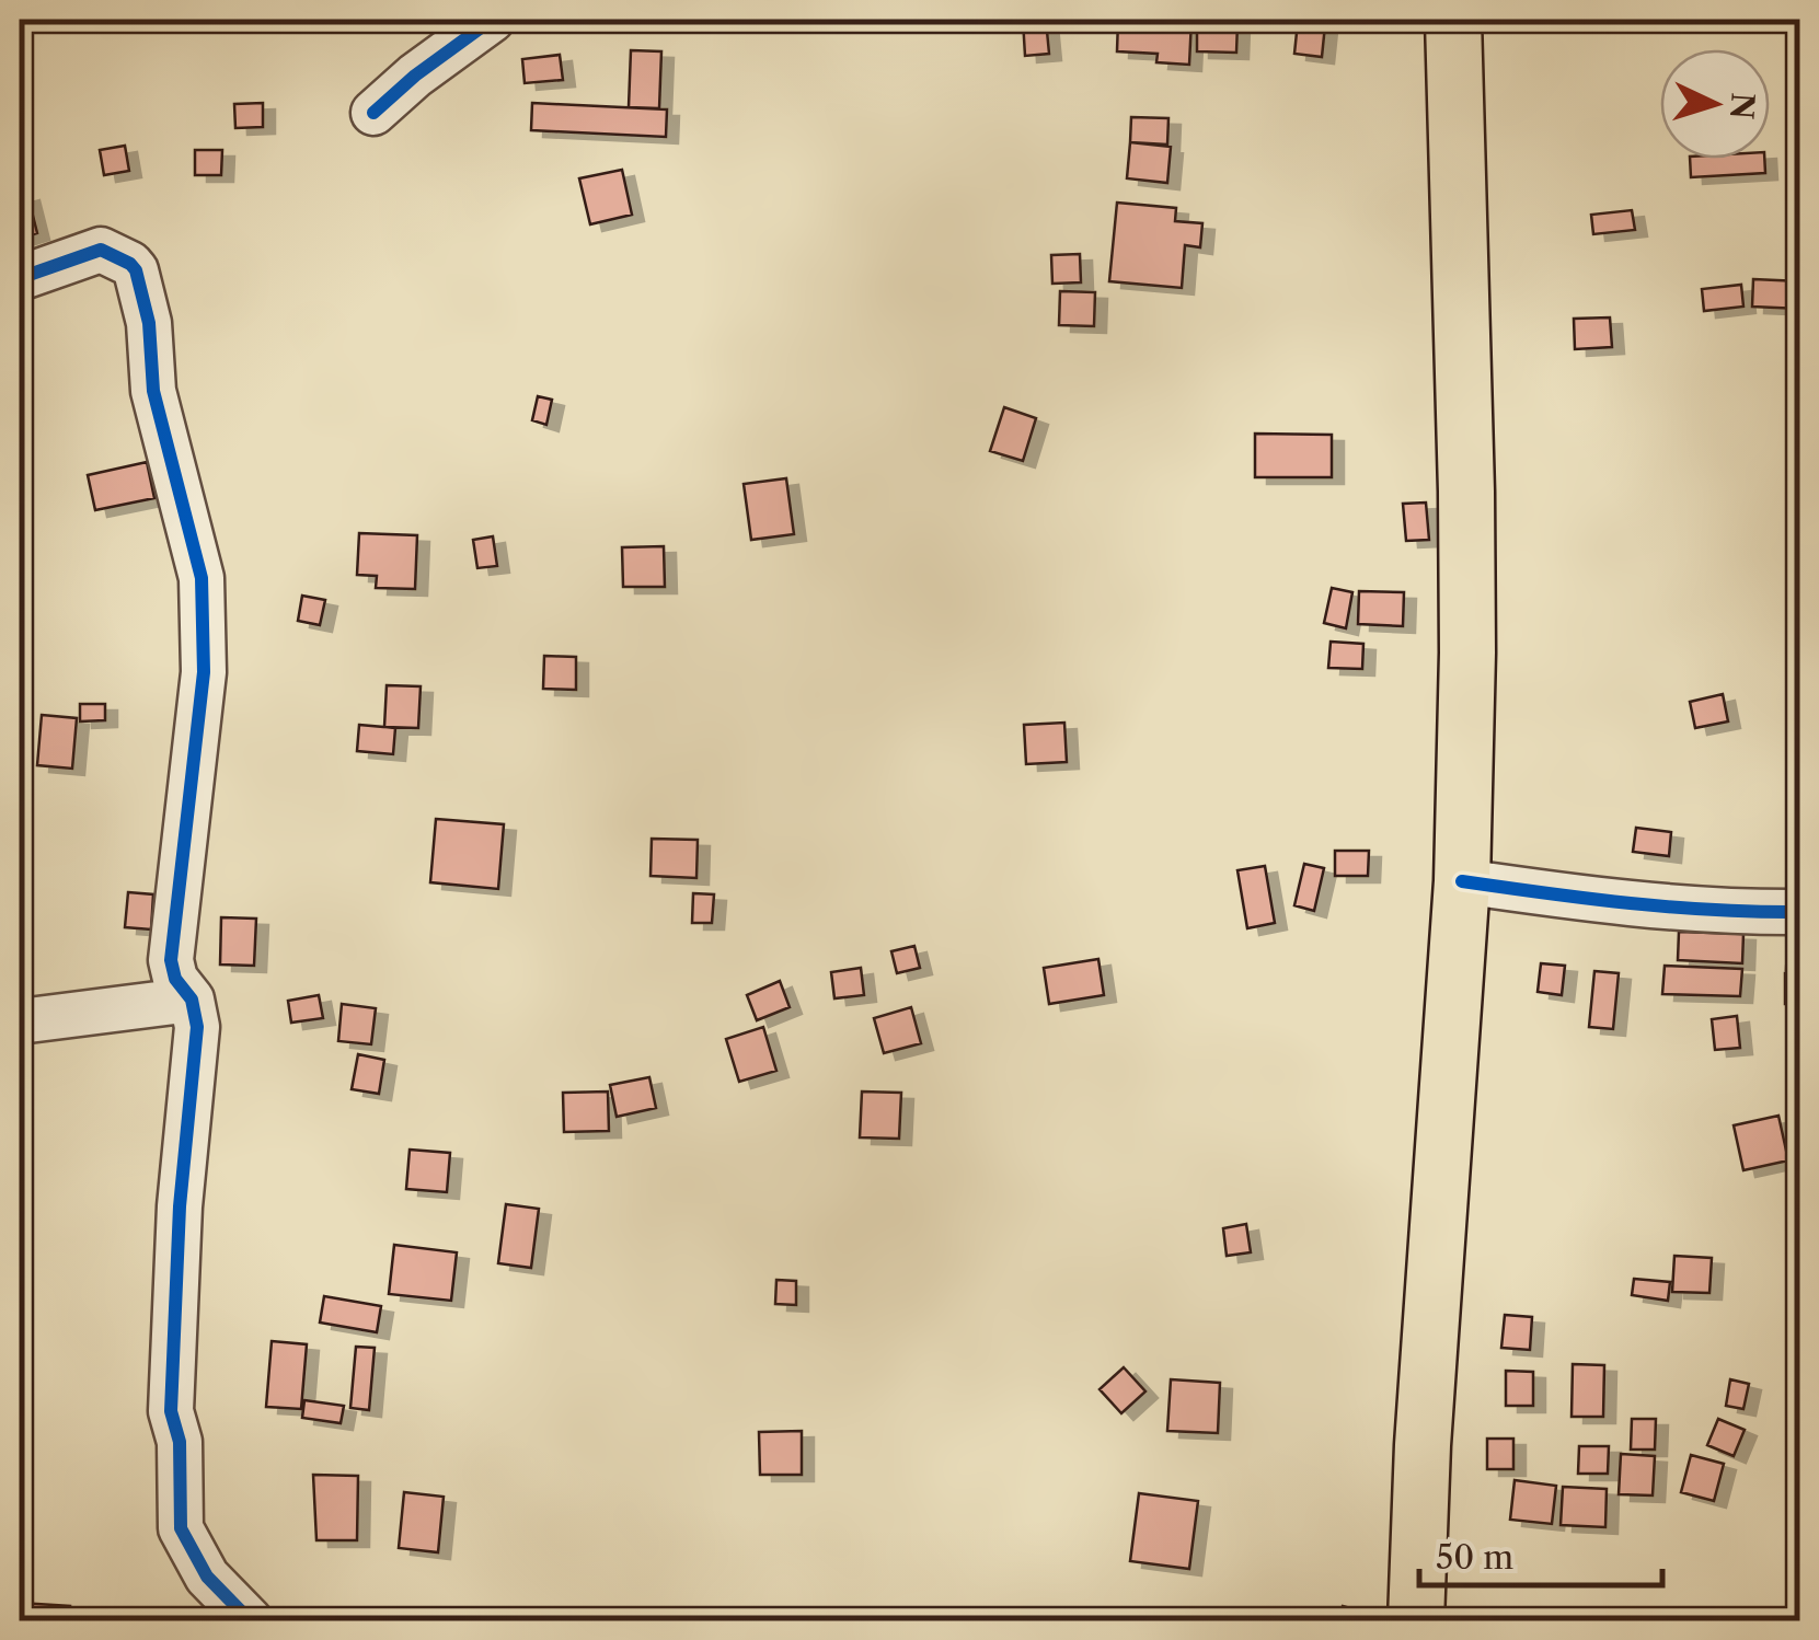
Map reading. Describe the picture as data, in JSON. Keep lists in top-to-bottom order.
{
  "scale_bar": "50 m",
  "north": "right"
}
